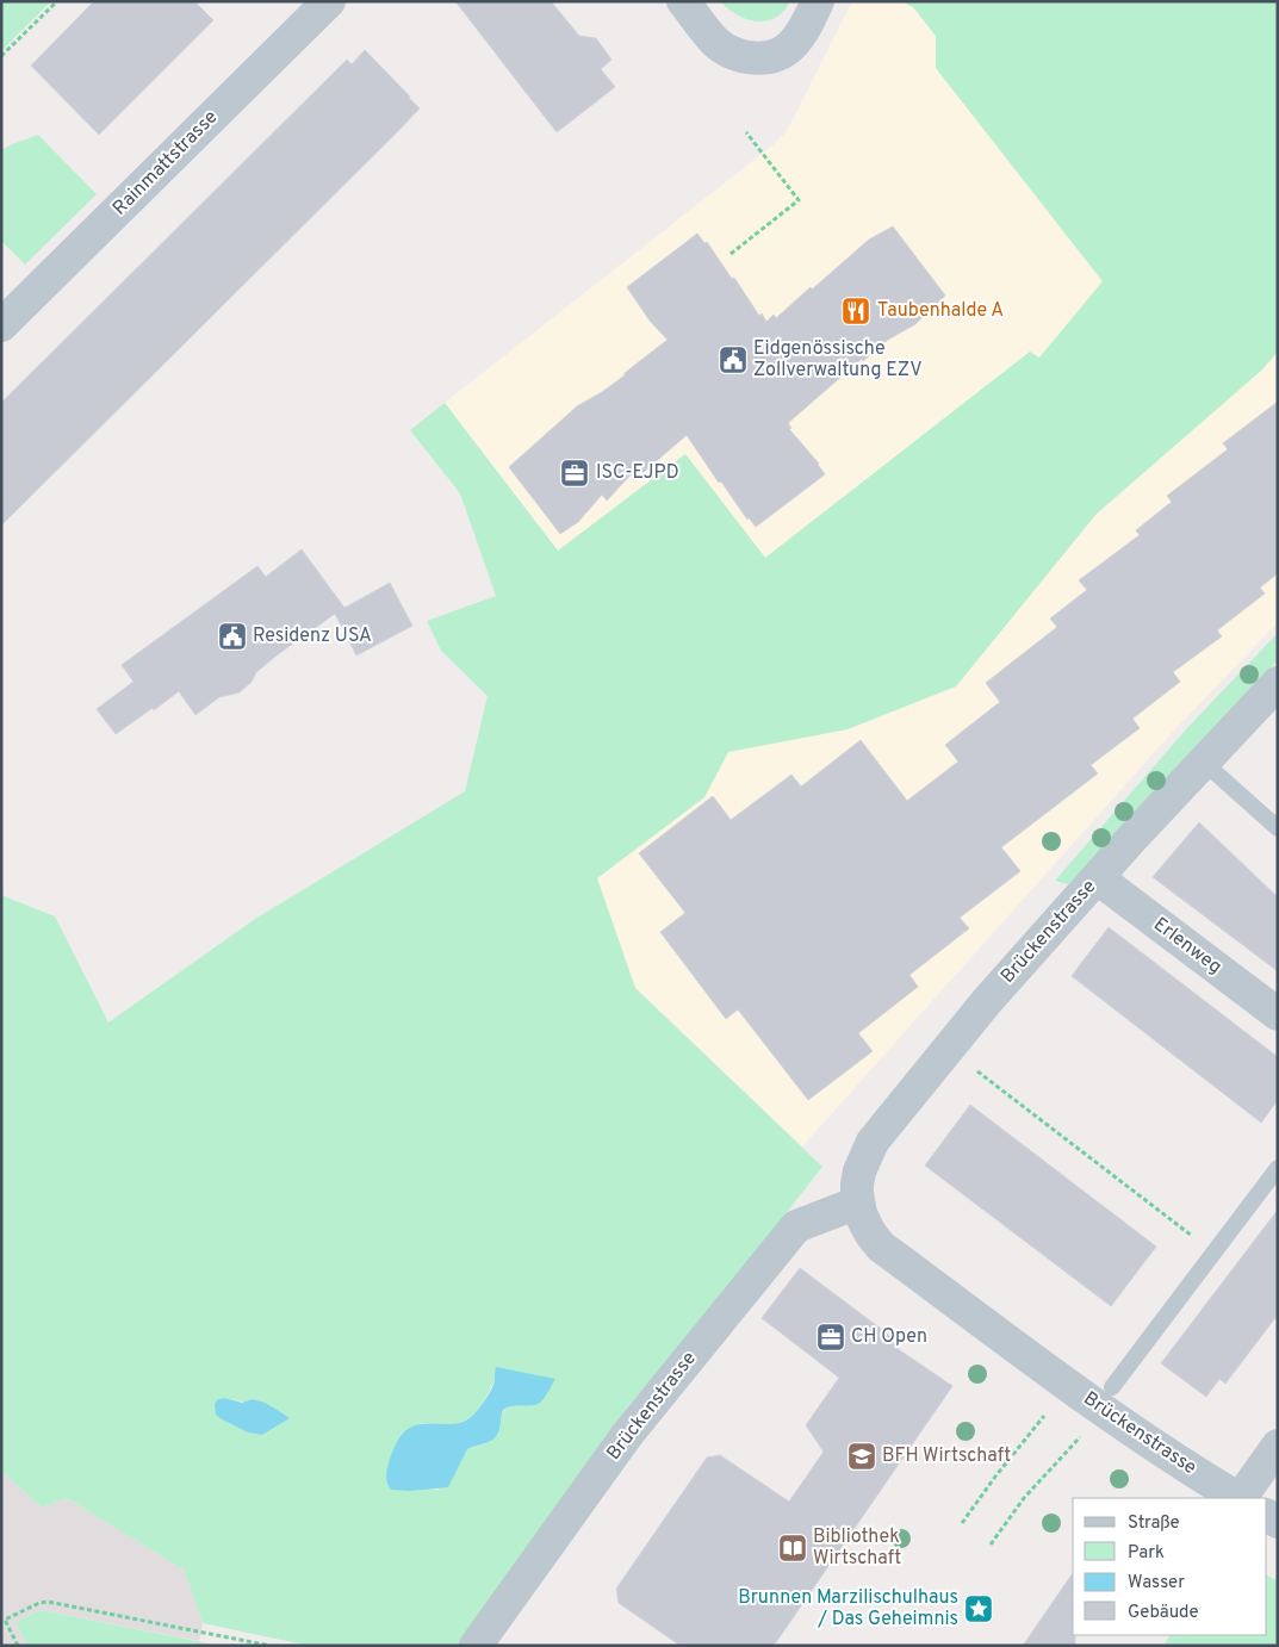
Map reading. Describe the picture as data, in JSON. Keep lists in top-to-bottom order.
{
  "streets": {
    "street": ["Rainmattstrasse", "Brückenstrasse", "Erlenweg"]
  },
  "crossings": [
    ["Brückenstrasse", "Erlenweg"]
  ],
  "places": {
    "restaurant": ["Taubenhalde A"],
    "public building": ["Eidgenössische Zollverwaltung EZV", "Residenz USA"],
    "office": ["ISC-EJPD", "CH Open"],
    "school or university": ["BFH Wirtschaft"],
    "library": ["Bibliothek Wirtschaft"],
    "place": ["Brunnen Marzilischulhaus / Das Geheimnis"]
  },
  "legend": [
    "Straße",
    "Park",
    "Wasser",
    "Gebäude"
  ]
}
